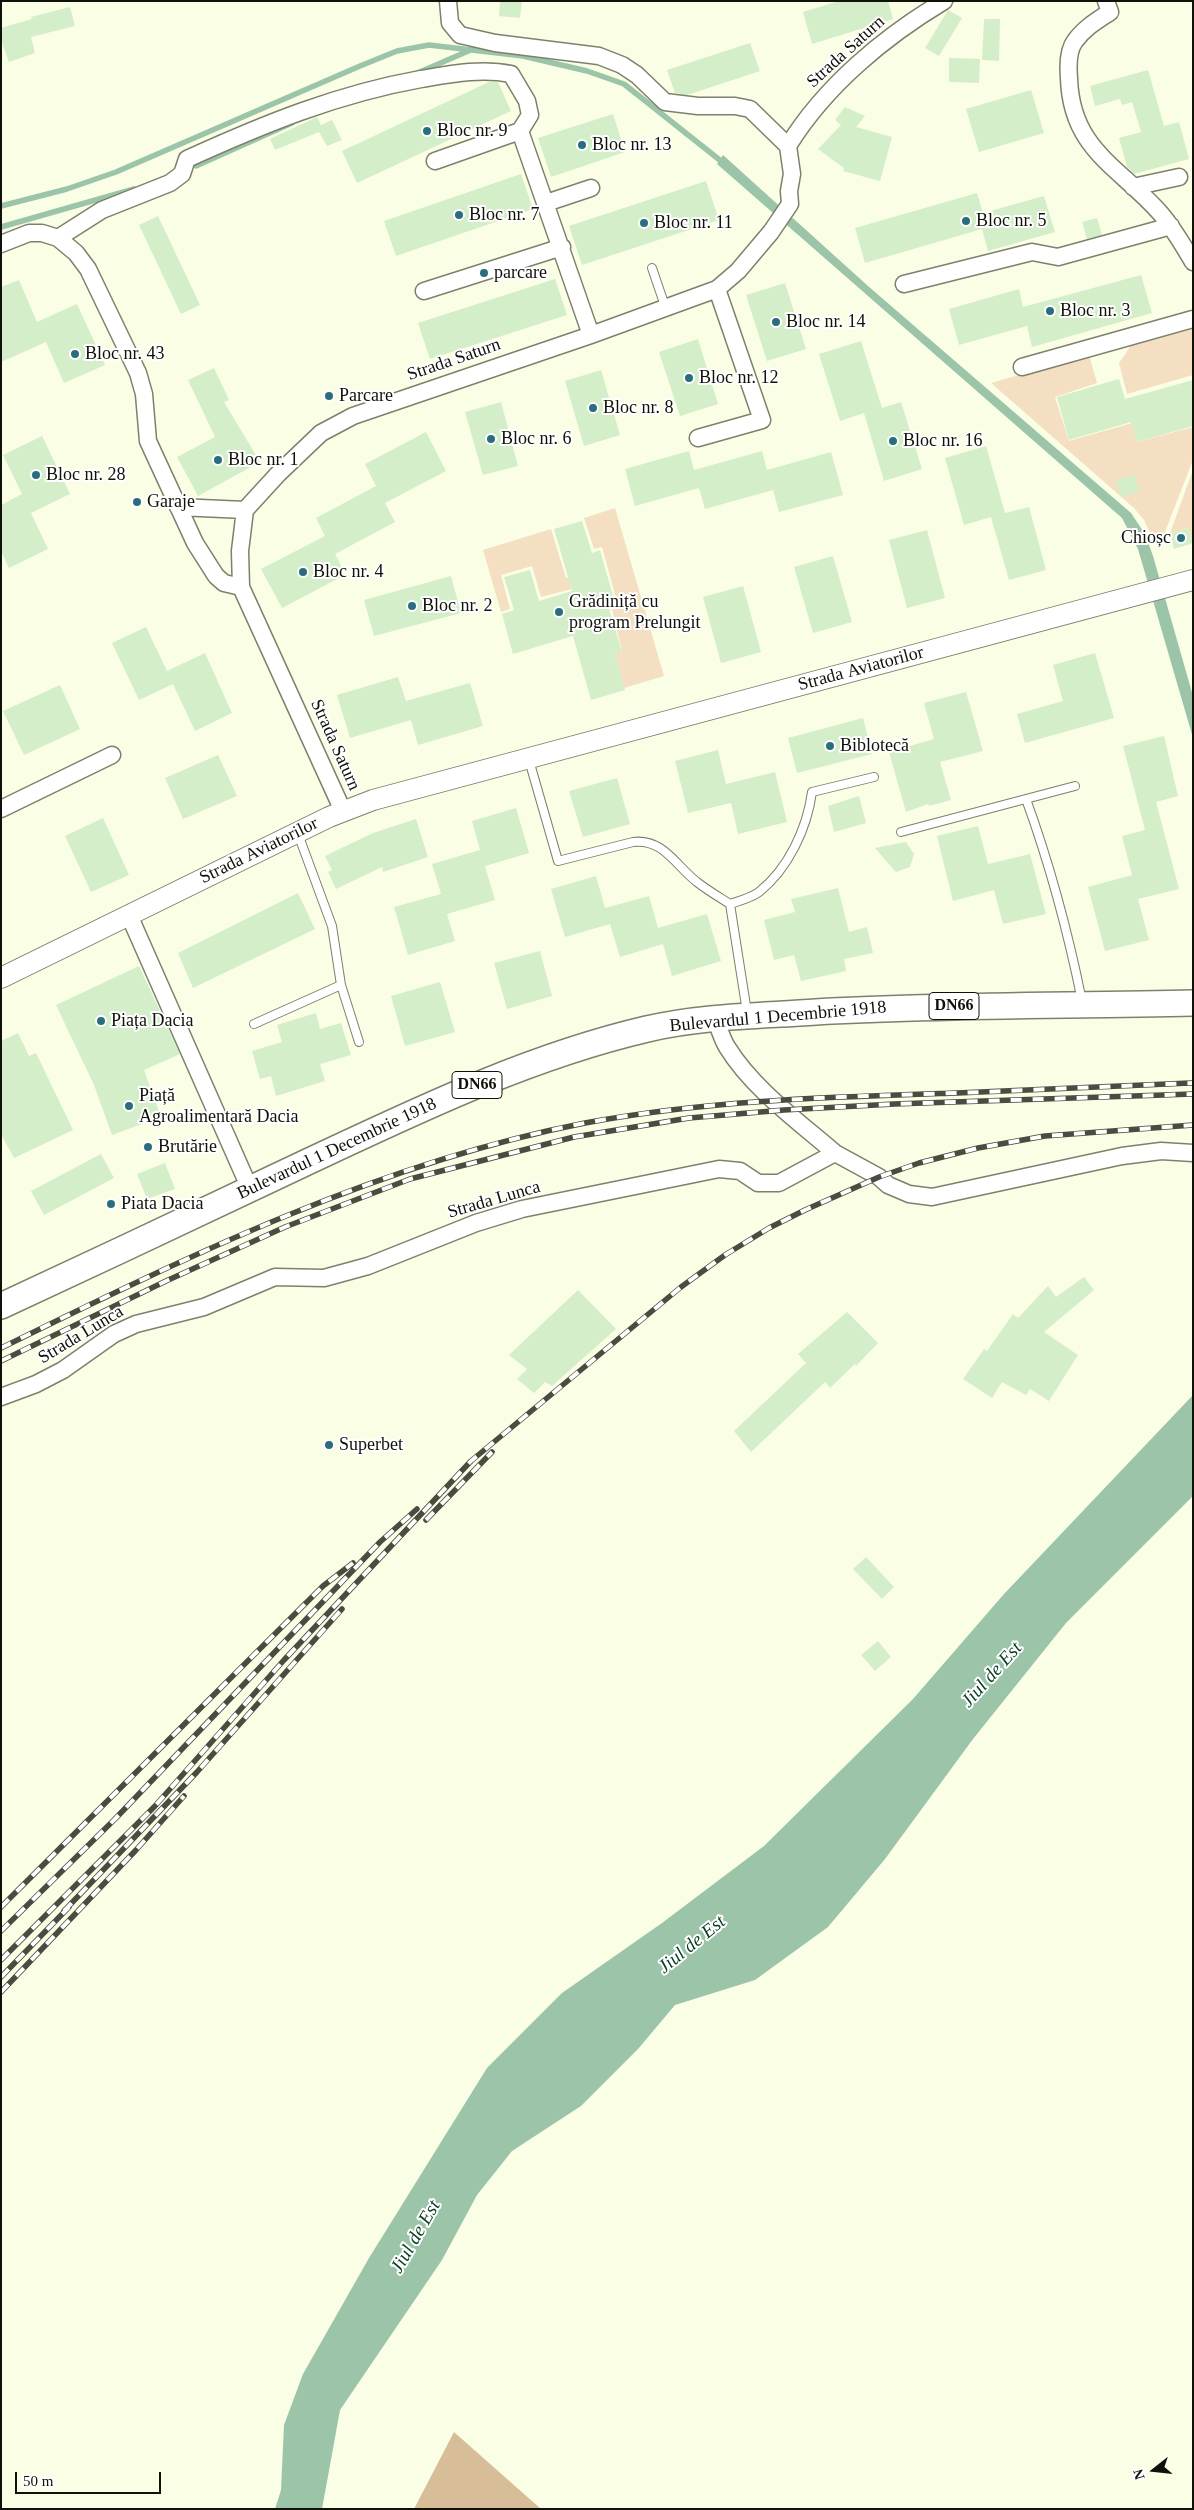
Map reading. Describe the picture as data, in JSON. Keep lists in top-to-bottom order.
{
  "streets": {
    "main road": ["DN66", "Bulevardul 1 Decembrie 1918"],
    "street": ["Strada Saturn", "Strada Aviatorilor", "Strada Lunca"]
  },
  "crossings": [
    ["Strada Saturn", "Strada Aviatorilor"]
  ],
  "water": ["Jiul de Est"],
  "places": [
    "Bloc nr. 9",
    "Bloc nr. 13",
    "Bloc nr. 7",
    "Bloc nr. 5",
    "Bloc nr. 11",
    "parcare",
    "Bloc nr. 3",
    "Bloc nr. 14",
    "Bloc nr. 43",
    "Bloc nr. 12",
    "Parcare",
    "Bloc nr. 8",
    "Bloc nr. 6",
    "Bloc nr. 16",
    "Bloc nr. 1",
    "Bloc nr. 28",
    "Garaje",
    "Chioșc",
    "Bloc nr. 4",
    "Bloc nr. 2",
    "Grădiniță cu program Prelungit",
    "Biblotecă",
    "Piața Dacia",
    "Piață Agroalimentară Dacia",
    "Brutărie",
    "Piata Dacia",
    "Superbet"
  ],
  "scale_bar": "50 m",
  "north": "left"
}
